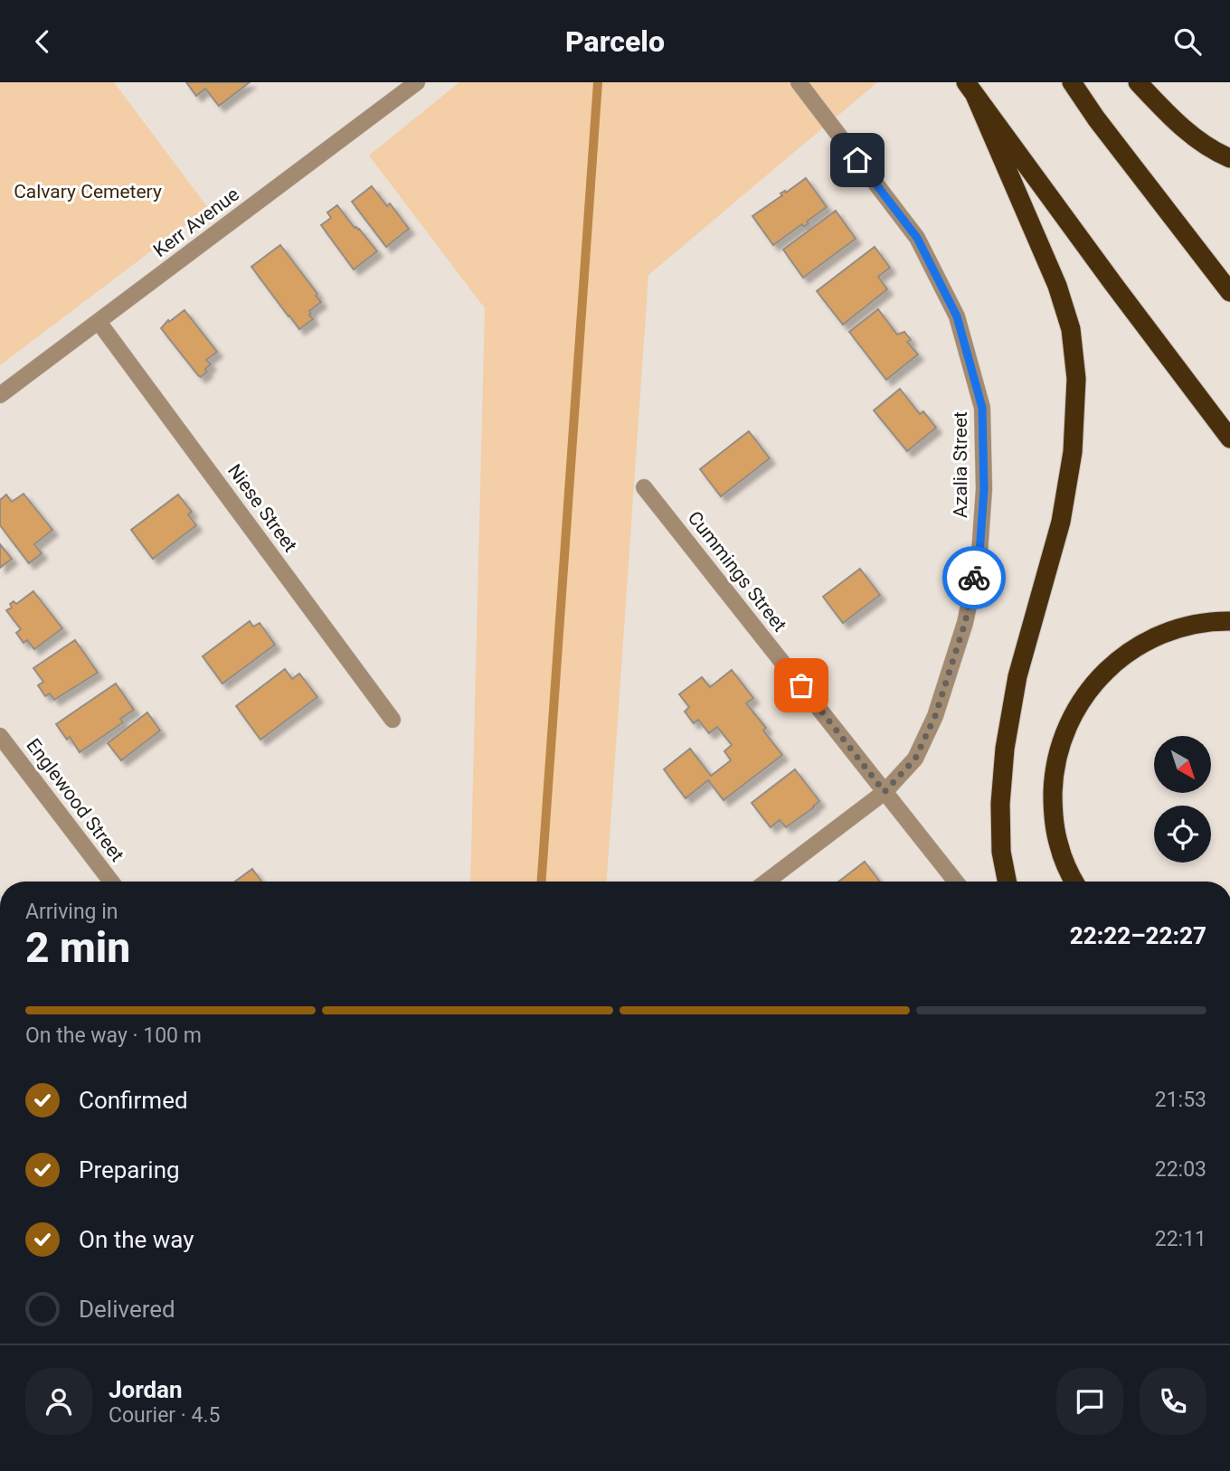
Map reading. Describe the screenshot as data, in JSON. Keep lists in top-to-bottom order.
{
  "streets": {
    "street": [
      "Kerr Avenue",
      "Azalia Street",
      "Niese Street",
      "Cummings Street",
      "Englewood Street"
    ]
  },
  "crossings": [
    ["Kerr Avenue", "Niese Street"],
    ["Azalia Street", "Cummings Street"]
  ],
  "parks": ["Calvary Cemetery"],
  "north": "bottom right",
  "page": {
    "header": "Parcelo",
    "heading": ["2 min", "Arriving in", "22:22–22:27"],
    "panel": ["Jordan", "Courier · 4.5"],
    "bar": "On the way · 100 m",
    "list": [
      ["Confirmed", "21:53"],
      ["Preparing", "22:03"],
      ["On the way", "22:11"],
      "Delivered"
    ]
  }
}
